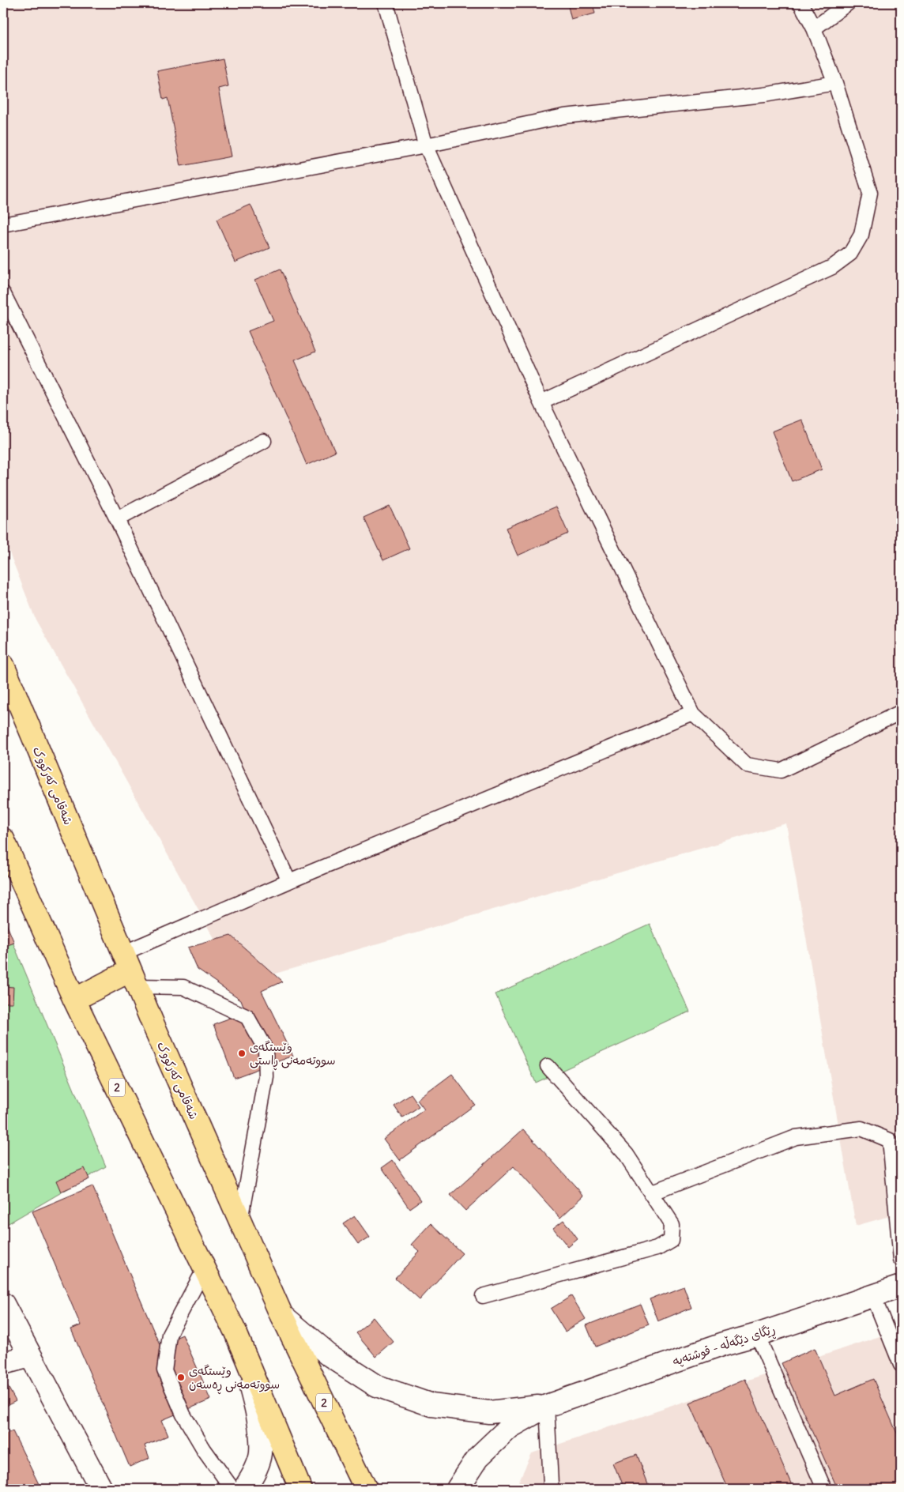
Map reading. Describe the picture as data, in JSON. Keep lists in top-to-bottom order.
{
  "streets": {
    "highway": ["شەقامی کەرکووک", "2"],
    "main road": ["ڕێگای دێگەڵە - قوشتەپە"]
  },
  "crossings": [
    ["شەقامی کەرکووک", "ڕێگای دێگەڵە - قوشتەپە"]
  ],
  "places": ["وێستگەی سووتەمەنی ڕاستی", "وێستگەی سووتەمەنی ڕەسەن"]
}
